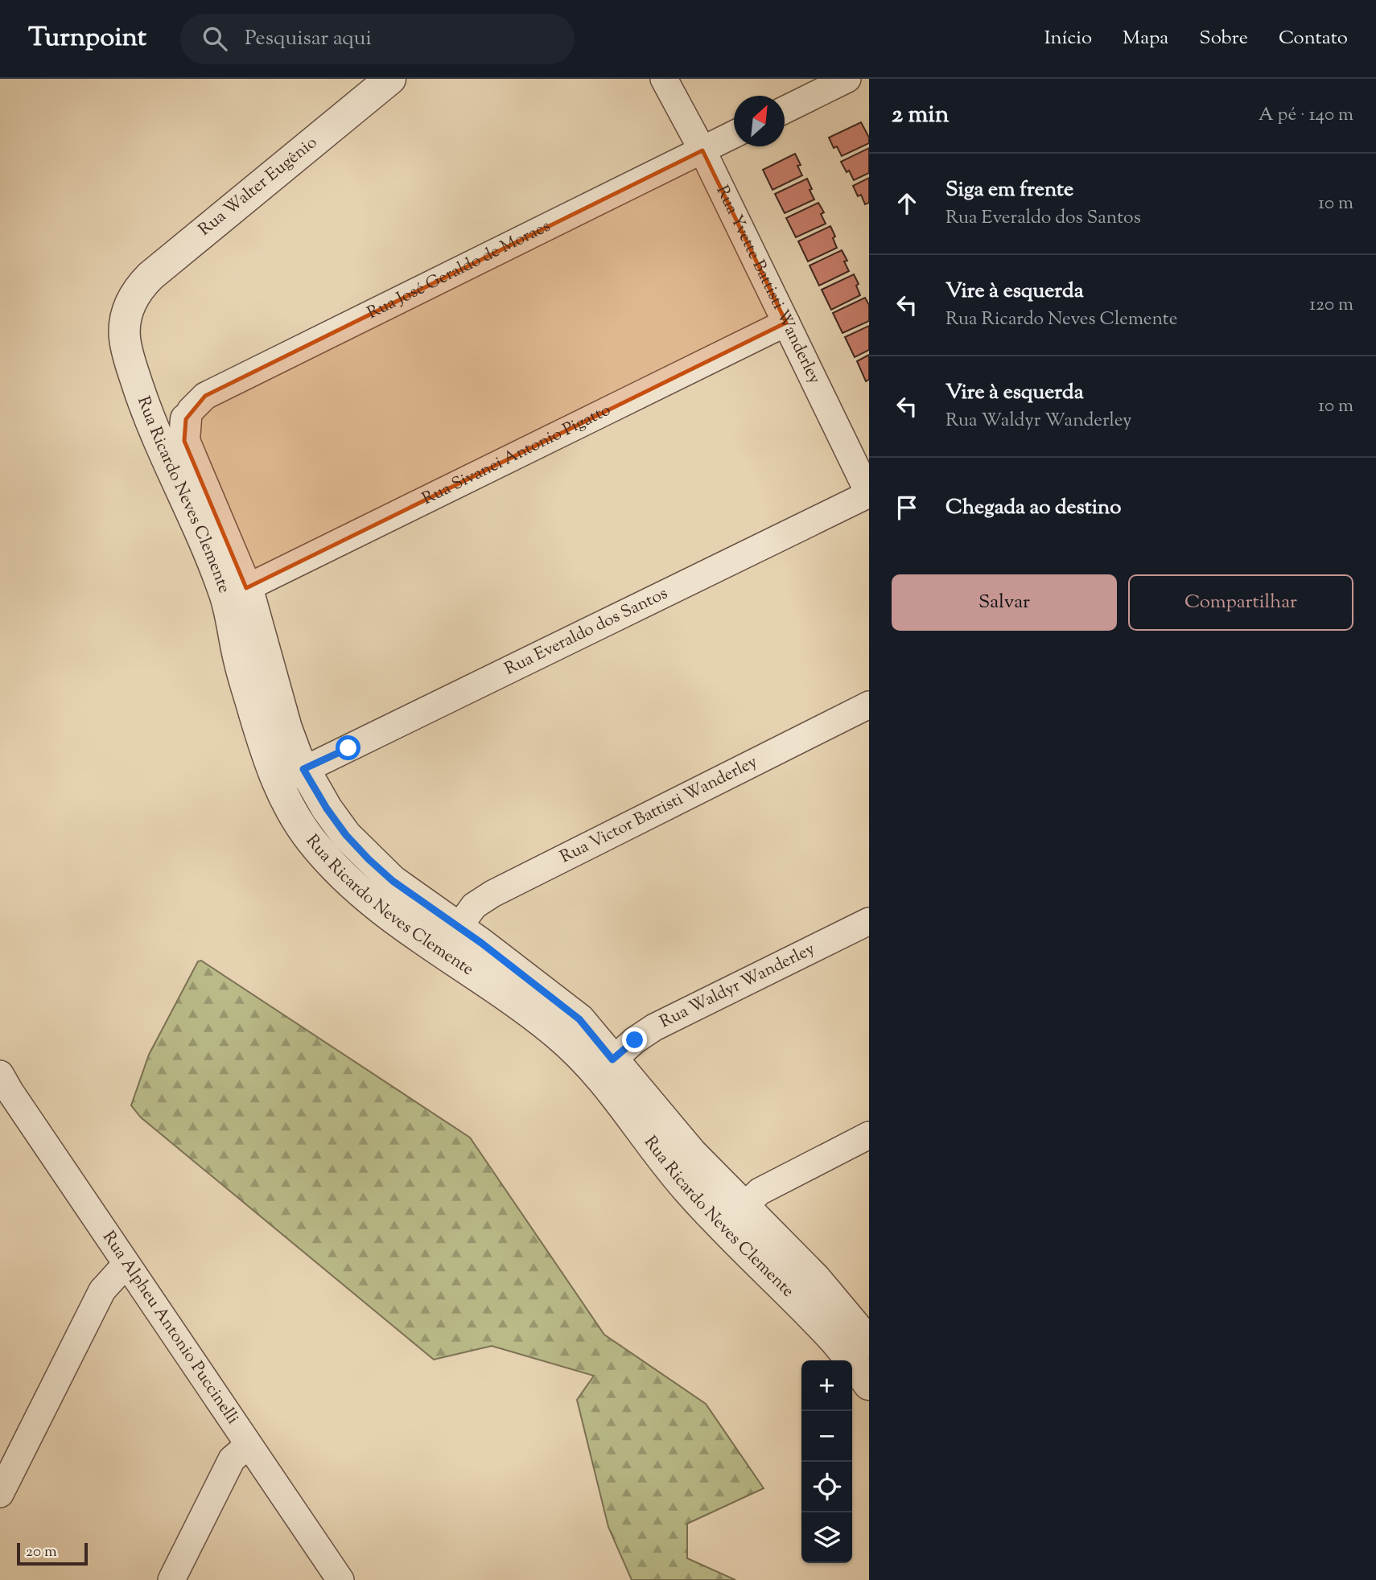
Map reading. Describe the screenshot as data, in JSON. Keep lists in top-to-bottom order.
{
  "streets": {
    "street": [
      "Rua Walter Eugênio",
      "Rua José Geraldo de Moraes",
      "Rua Yvette Battisti Wanderley",
      "Rua Sivanei Antonio Pigatto",
      "Rua Ricardo Neves Clemente",
      "Rua Everaldo dos Santos",
      "Rua Victor Battisti Wanderley",
      "Rua Waldyr Wanderley",
      "Rua Alpheu Antonio Puccinelli"
    ]
  },
  "crossings": [
    ["Rua Walter Eugênio", "Rua Ricardo Neves Clemente"],
    ["Rua José Geraldo de Moraes", "Rua Yvette Battisti Wanderley"],
    ["Rua José Geraldo de Moraes", "Rua Ricardo Neves Clemente"],
    ["Rua Yvette Battisti Wanderley", "Rua Sivanei Antonio Pigatto"],
    ["Rua Yvette Battisti Wanderley", "Rua Everaldo dos Santos"],
    ["Rua Sivanei Antonio Pigatto", "Rua Ricardo Neves Clemente"],
    ["Rua Ricardo Neves Clemente", "Rua Everaldo dos Santos"],
    ["Rua Ricardo Neves Clemente", "Rua Victor Battisti Wanderley"],
    ["Rua Ricardo Neves Clemente", "Rua Waldyr Wanderley"]
  ],
  "scale_bar": "20 m",
  "north": "top right",
  "page": {
    "header": "Turnpoint",
    "search": "Pesquisar aqui",
    "nav": [
      "Início",
      "Mapa",
      "Sobre",
      "Contato"
    ],
    "heading": ["2 min", "A pé · 140 m"],
    "list": [
      ["Siga em frente", "Rua Everaldo dos Santos", "10 m"],
      ["Vire à esquerda", "Rua Ricardo Neves Clemente", "120 m"],
      ["Vire à esquerda", "Rua Waldyr Wanderley", "10 m"],
      "Chegada ao destino"
    ],
    "buttons": ["Salvar", "Compartilhar"],
    "map_buttons": ["+", "−"],
    "scale": "20 m"
  }
}
